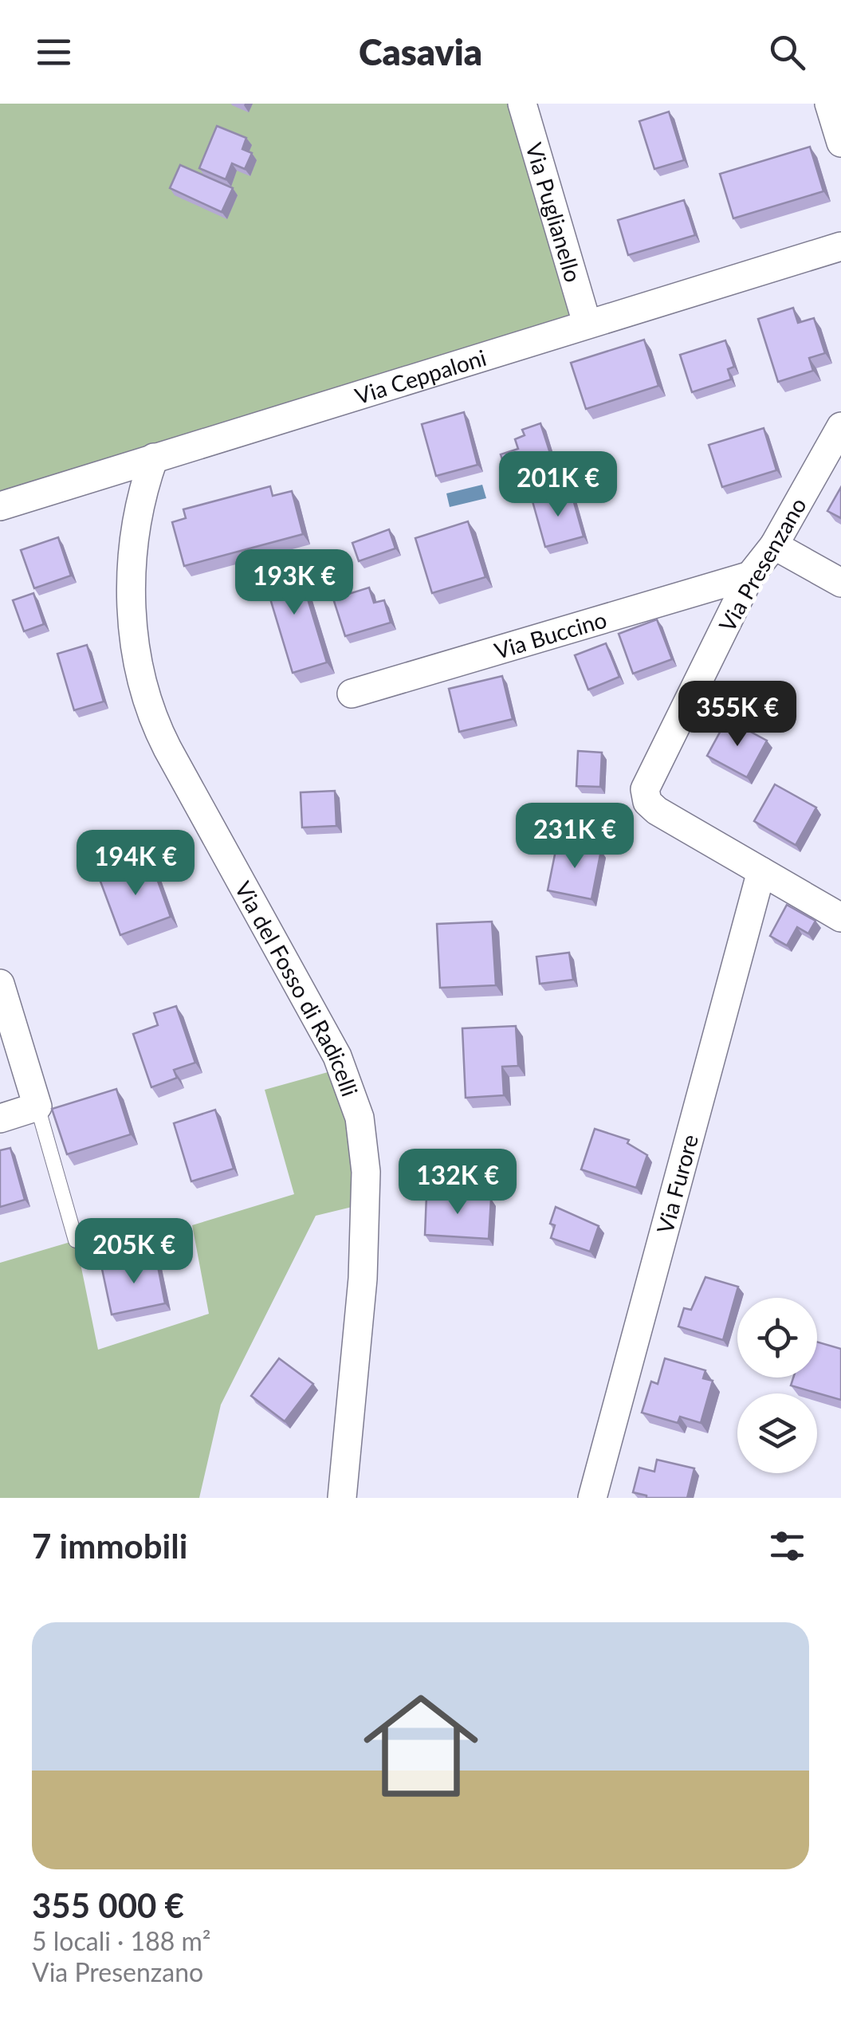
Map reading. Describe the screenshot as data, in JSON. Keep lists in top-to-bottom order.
{
  "streets": {
    "street": [
      "Via Puglianello",
      "Via Ceppaloni",
      "Via Presenzano",
      "Via Buccino",
      "Via del Fosso di Radicelli",
      "Via Furore"
    ]
  },
  "crossings": [
    ["Via Puglianello", "Via Ceppaloni"],
    ["Via Ceppaloni", "Via del Fosso di Radicelli"],
    ["Via Presenzano", "Via Buccino"],
    ["Via Presenzano", "Via Furore"]
  ],
  "page": {
    "header": "Casavia",
    "price": [
      "201K €",
      "193K €",
      "355K €",
      "231K €",
      "194K €",
      "132K €",
      "205K €"
    ],
    "heading": "7 immobili",
    "list": [
      {
        "name": "355 000 €",
        "note": "5 locali · 188 m² · Via Presenzano"
      }
    ]
  }
}
